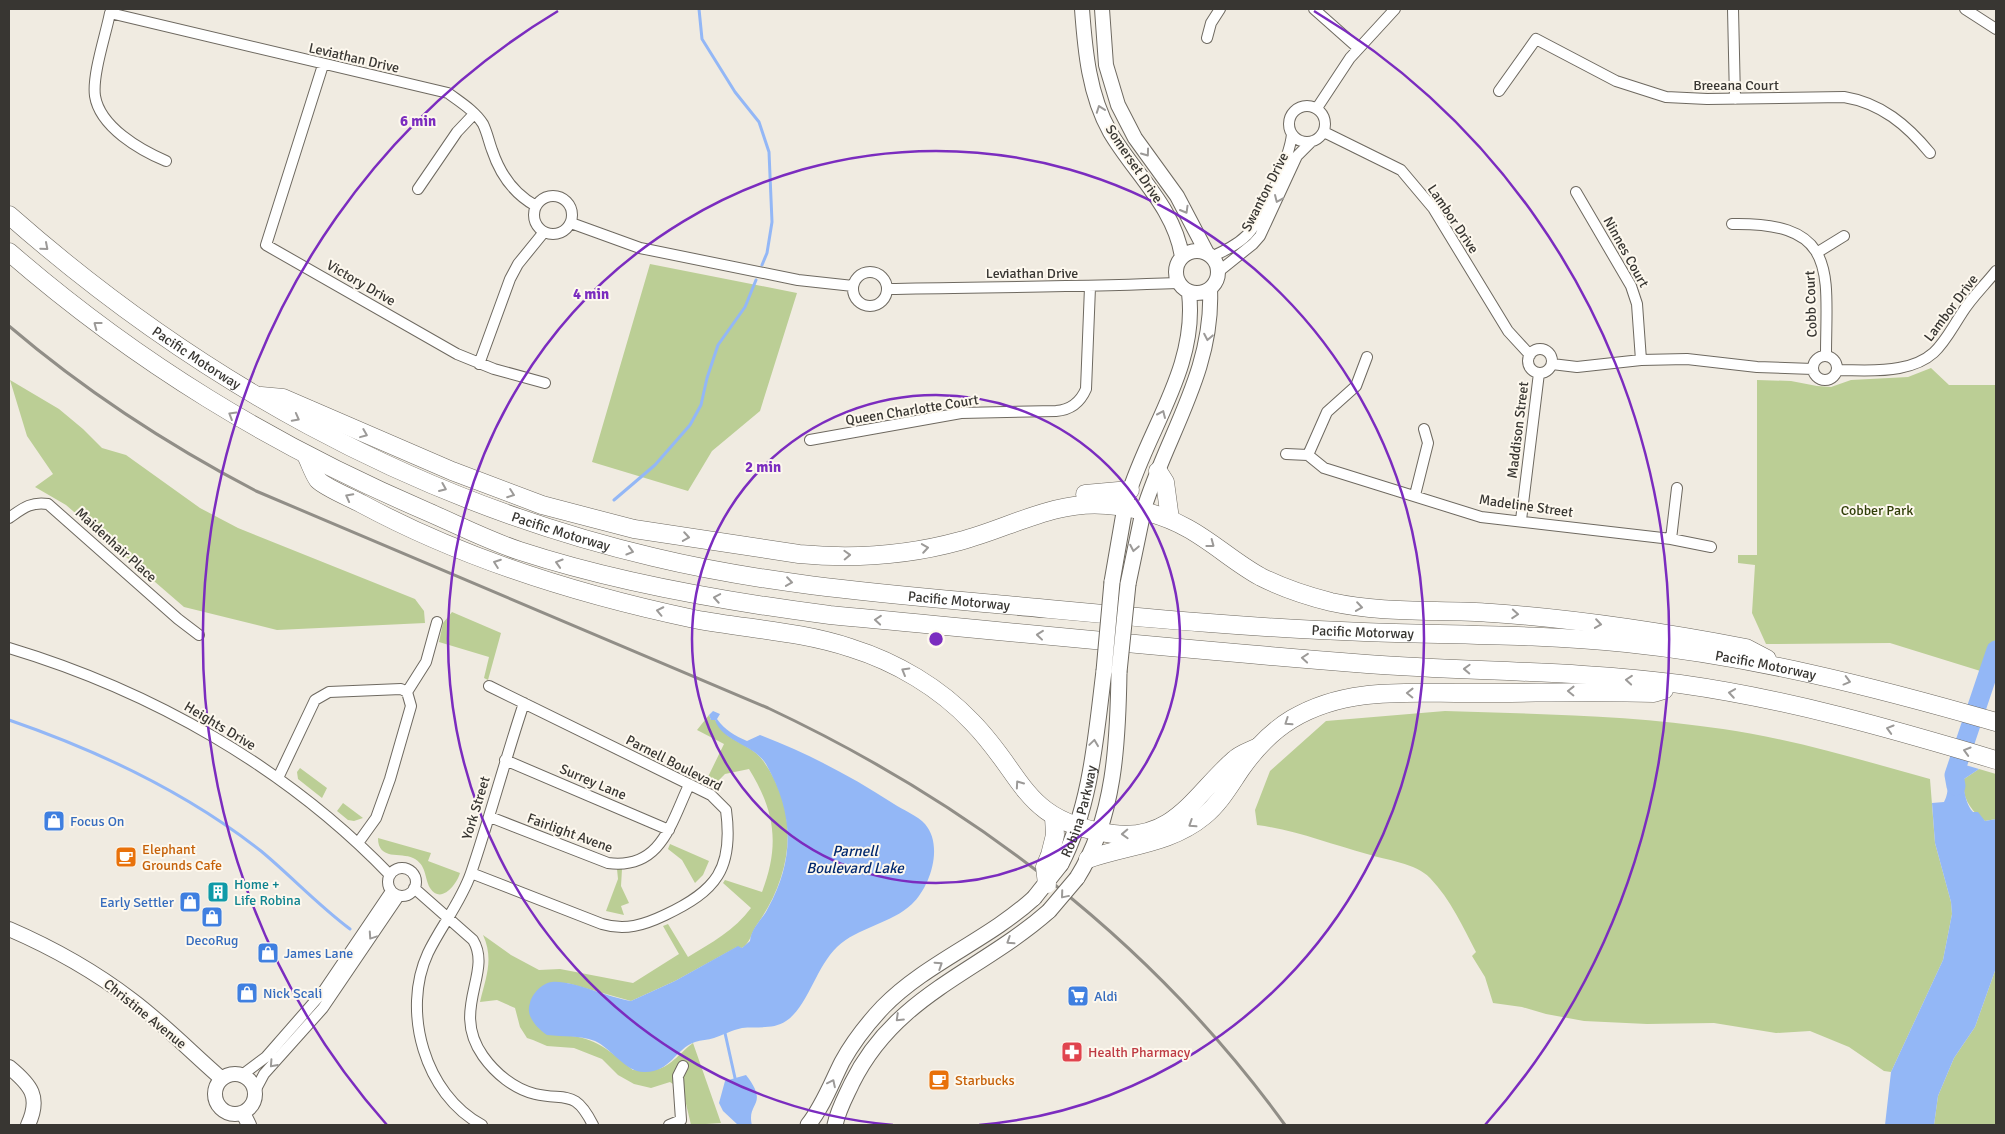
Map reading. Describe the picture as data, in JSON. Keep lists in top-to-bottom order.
{
  "streets": {
    "highway": ["Pacific Motorway"],
    "main road": ["Somerset Drive", "Robina Parkway", "Christine Avenue"],
    "street": [
      "Leviathan Drive",
      "Breeana Court",
      "Swanton Drive",
      "Lambor Drive",
      "Ninnes Court",
      "Victory Drive",
      "Cobb Court",
      "Queen Charlotte Court",
      "Maddison Street",
      "Madeline Street",
      "Maidenhair Place",
      "Heights Drive",
      "Parnell Boulevard",
      "Surrey Lane",
      "York Street",
      "Fairlight Avene"
    ]
  },
  "crossings": [
    ["Leviathan Drive", "Somerset Drive"],
    ["Leviathan Drive", "Swanton Drive"],
    ["Leviathan Drive", "Victory Drive"],
    ["Leviathan Drive", "Queen Charlotte Court"],
    ["Somerset Drive", "Swanton Drive"],
    ["Swanton Drive", "Lambor Drive"],
    ["Lambor Drive", "Ninnes Court"],
    ["Lambor Drive", "Cobb Court"],
    ["Lambor Drive", "Maddison Street"],
    ["Maddison Street", "Madeline Street"],
    ["Parnell Boulevard", "York Street"],
    ["Parnell Boulevard", "Fairlight Avene"],
    ["Surrey Lane", "York Street"],
    ["Surrey Lane", "Fairlight Avene"],
    ["York Street", "Fairlight Avene"]
  ],
  "water": ["Parnell Boulevard Lake"],
  "parks": ["Cobber Park"],
  "places": {
    "shop": [
      "Focus On",
      "Early Settler",
      "DecoRug",
      "James Lane",
      "Nick Scali"
    ],
    "cafe": ["Elephant Grounds Cafe", "Starbucks"],
    "building": ["Home + Life Robina"],
    "supermarket": ["Aldi"],
    "pharmacy": ["Health Pharmacy"]
  },
  "rings": ["6 min", "4 min", "2 min"]
}
